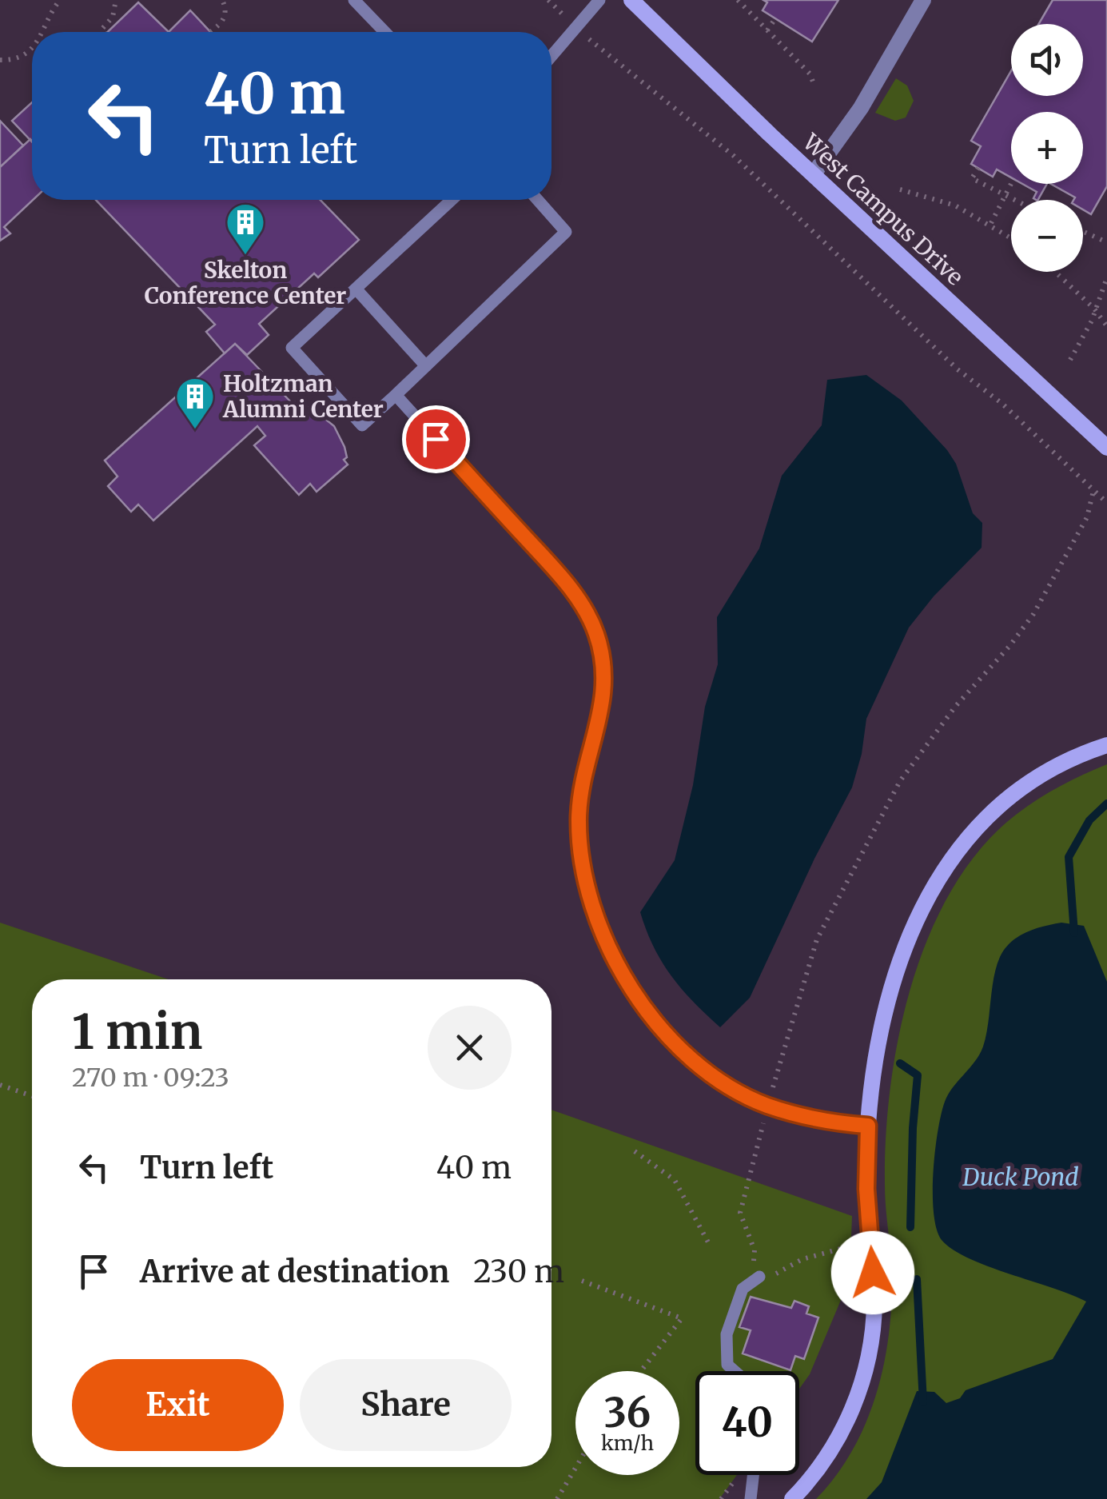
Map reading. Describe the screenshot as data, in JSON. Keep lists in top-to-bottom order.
{
  "streets": {
    "street": ["West Campus Drive"]
  },
  "water": ["Duck Pond"],
  "places": {
    "building": ["Skelton Conference Center", "Holtzman Alumni Center"]
  },
  "page": {
    "map_buttons": ["+", "−"],
    "turn": ["40 m", "Turn left"],
    "heading": ["1 min", "270 m · 09:23"],
    "list": [
      {
        "name": "Turn left",
        "value": "40 m"
      },
      {
        "name": "Arrive at destination",
        "value": "230 m"
      }
    ],
    "buttons": ["Exit", "Share"],
    "speed": "36 km/h",
    "limit": "40"
  }
}
